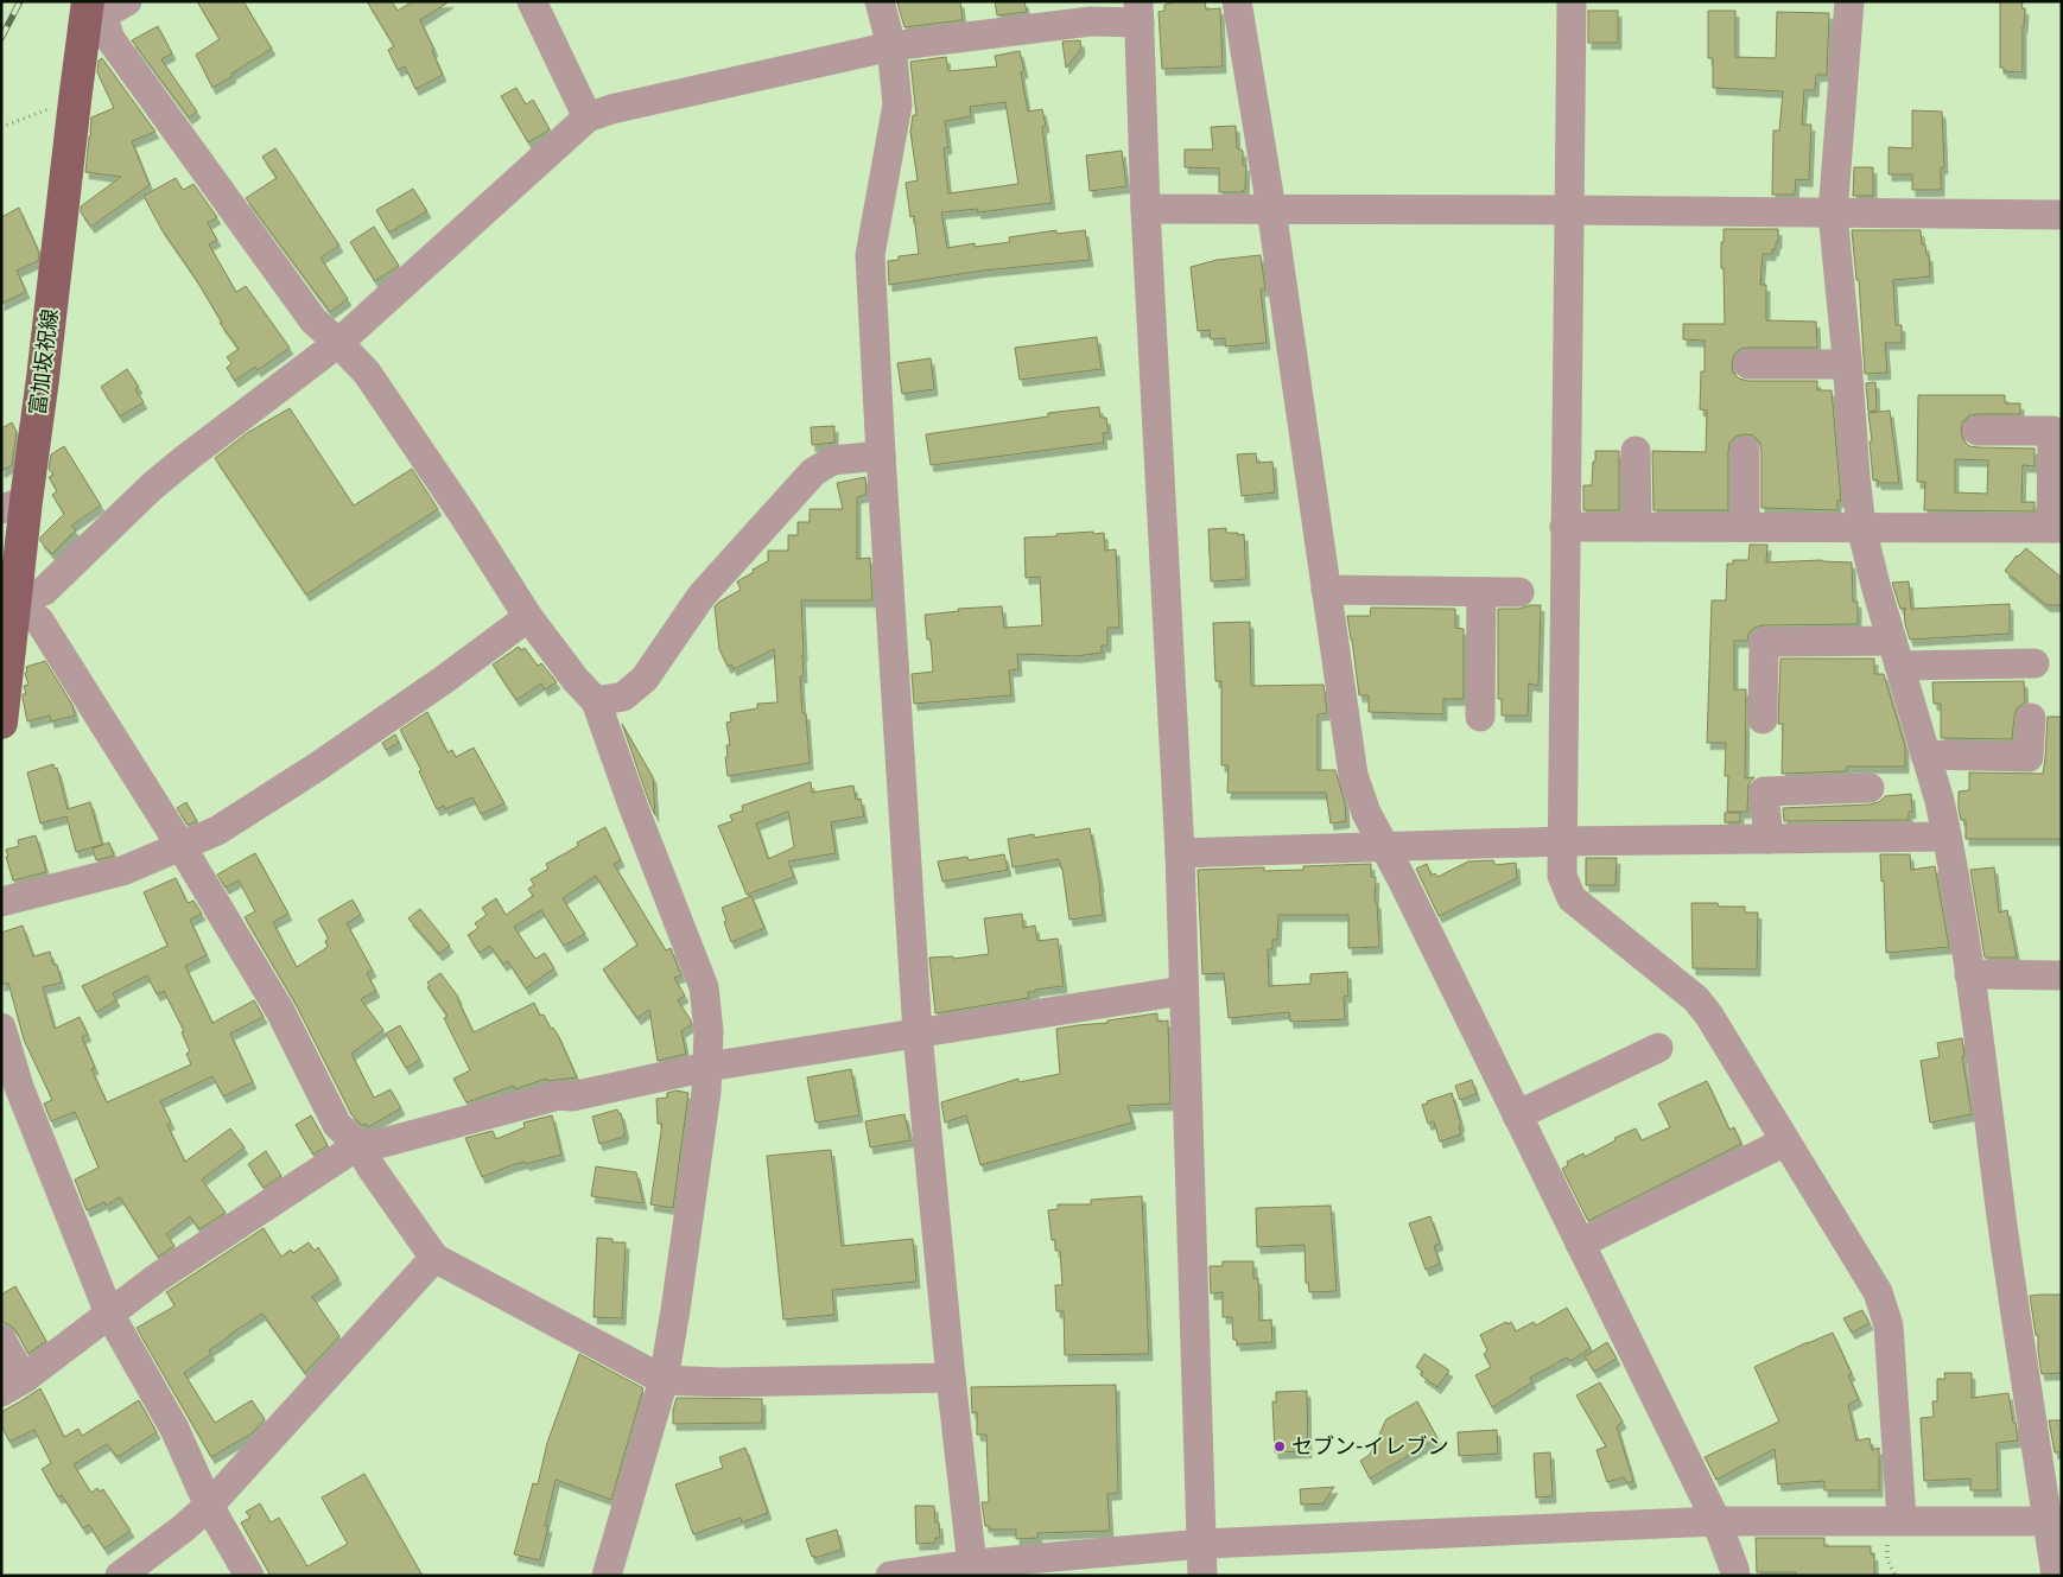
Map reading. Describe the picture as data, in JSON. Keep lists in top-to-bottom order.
{
  "streets": {
    "main road": ["富加坂祝線"]
  },
  "places": ["セブン-イレブン"]
}
